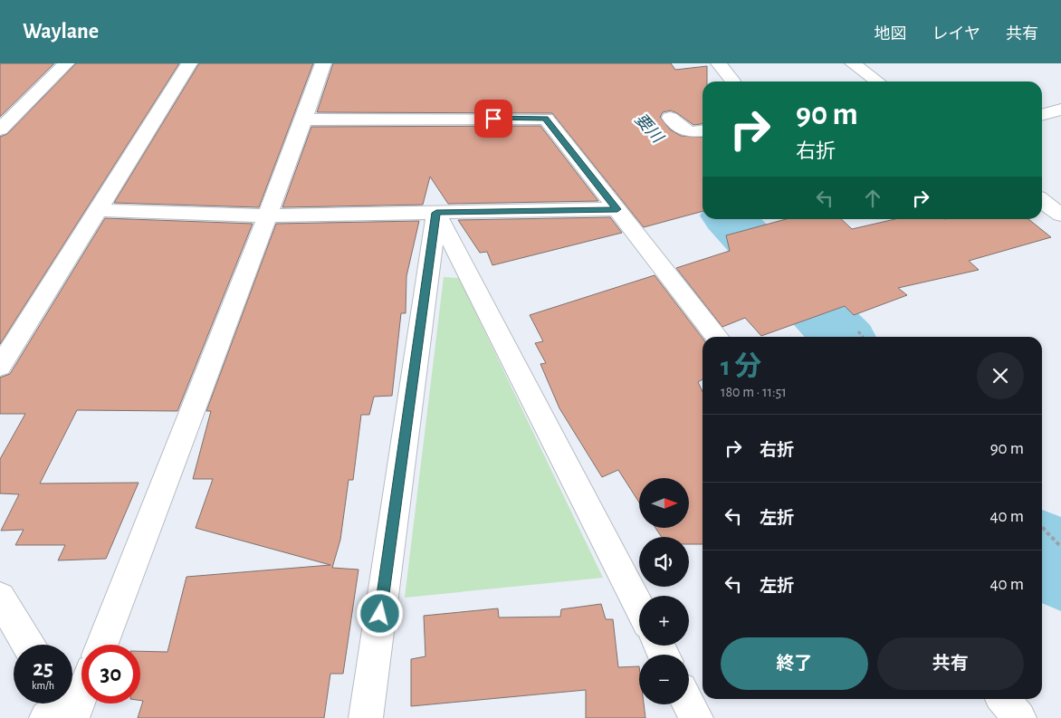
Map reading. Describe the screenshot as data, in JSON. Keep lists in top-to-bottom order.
{
  "water": ["要川"],
  "north": "right",
  "page": {
    "header": "Waylane",
    "nav": ["地図", "レイヤ", "共有"],
    "turn": ["90 m", "右折"],
    "heading": ["1 分", "180 m · 11:51"],
    "list": [
      {
        "name": "右折",
        "value": "90 m"
      },
      {
        "name": "左折",
        "value": "40 m"
      },
      {
        "name": "左折",
        "value": "40 m"
      }
    ],
    "map_buttons": ["+", "−"],
    "buttons": ["終了", "共有"],
    "speed": "25 km/h",
    "limit": "30"
  }
}
